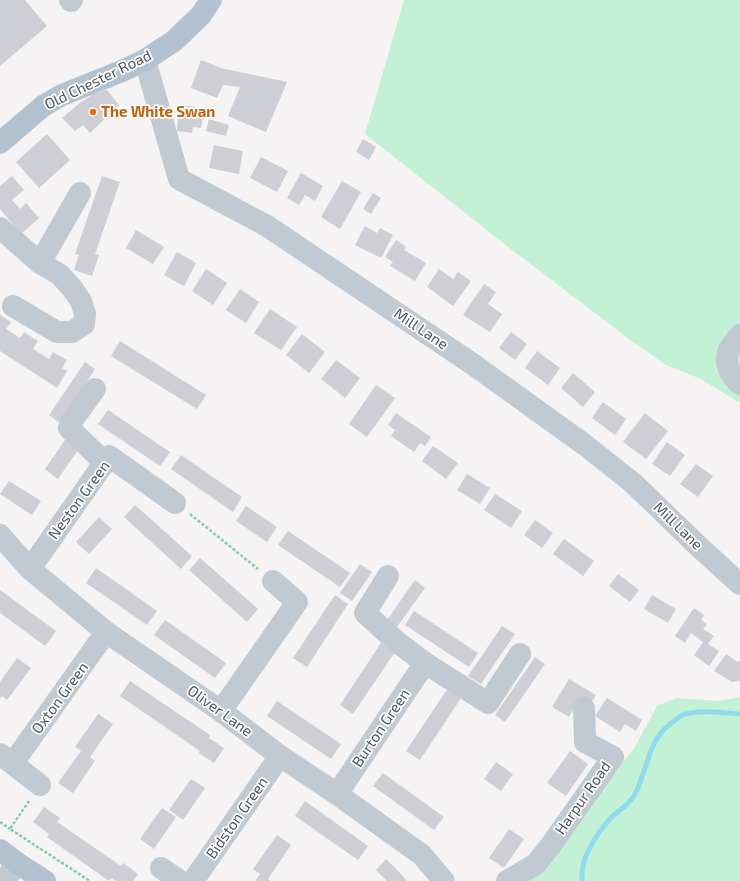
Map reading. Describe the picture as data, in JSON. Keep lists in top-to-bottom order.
{
  "streets": {
    "main road": ["Old Chester Road"],
    "street": [
      "Mill Lane",
      "Neston Green",
      "Oxton Green",
      "Oliver Lane",
      "Burton Green",
      "Harpur Road",
      "Bidston Green"
    ]
  },
  "crossings": [
    ["Old Chester Road", "Mill Lane"],
    ["Neston Green", "Oliver Lane"],
    ["Oxton Green", "Oliver Lane"],
    ["Oliver Lane", "Burton Green"],
    ["Oliver Lane", "Bidston Green"]
  ],
  "places": ["The White Swan"]
}
